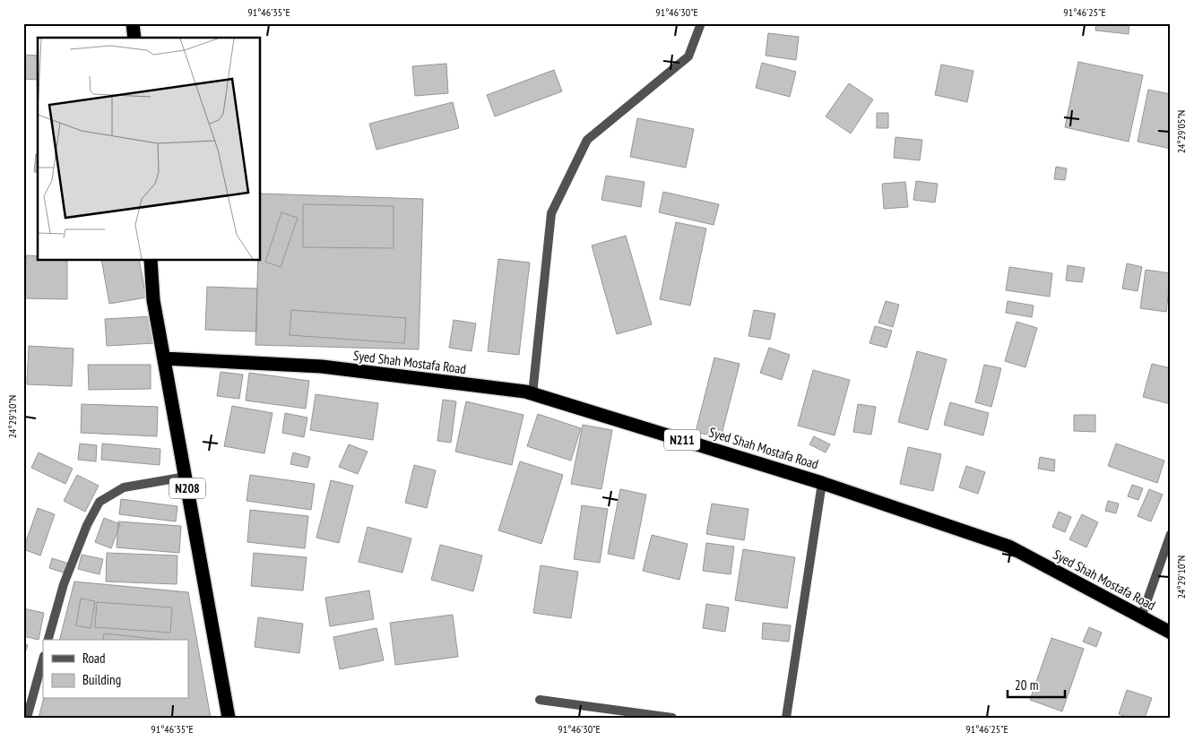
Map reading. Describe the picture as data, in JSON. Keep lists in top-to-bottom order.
{
  "streets": {
    "highway": ["Syed Shah Mostafa Road", "N211", "N208"]
  },
  "crossings": [
    ["Syed Shah Mostafa Road", "N208"]
  ],
  "legend": ["Road", "Building"],
  "scale_bar": "20 m",
  "coordinates": [
    "91°46'35\"E",
    "91°46'30\"E",
    "91°46'25\"E",
    "24°29'05\"N",
    "24°29'10\"N"
  ]
}
